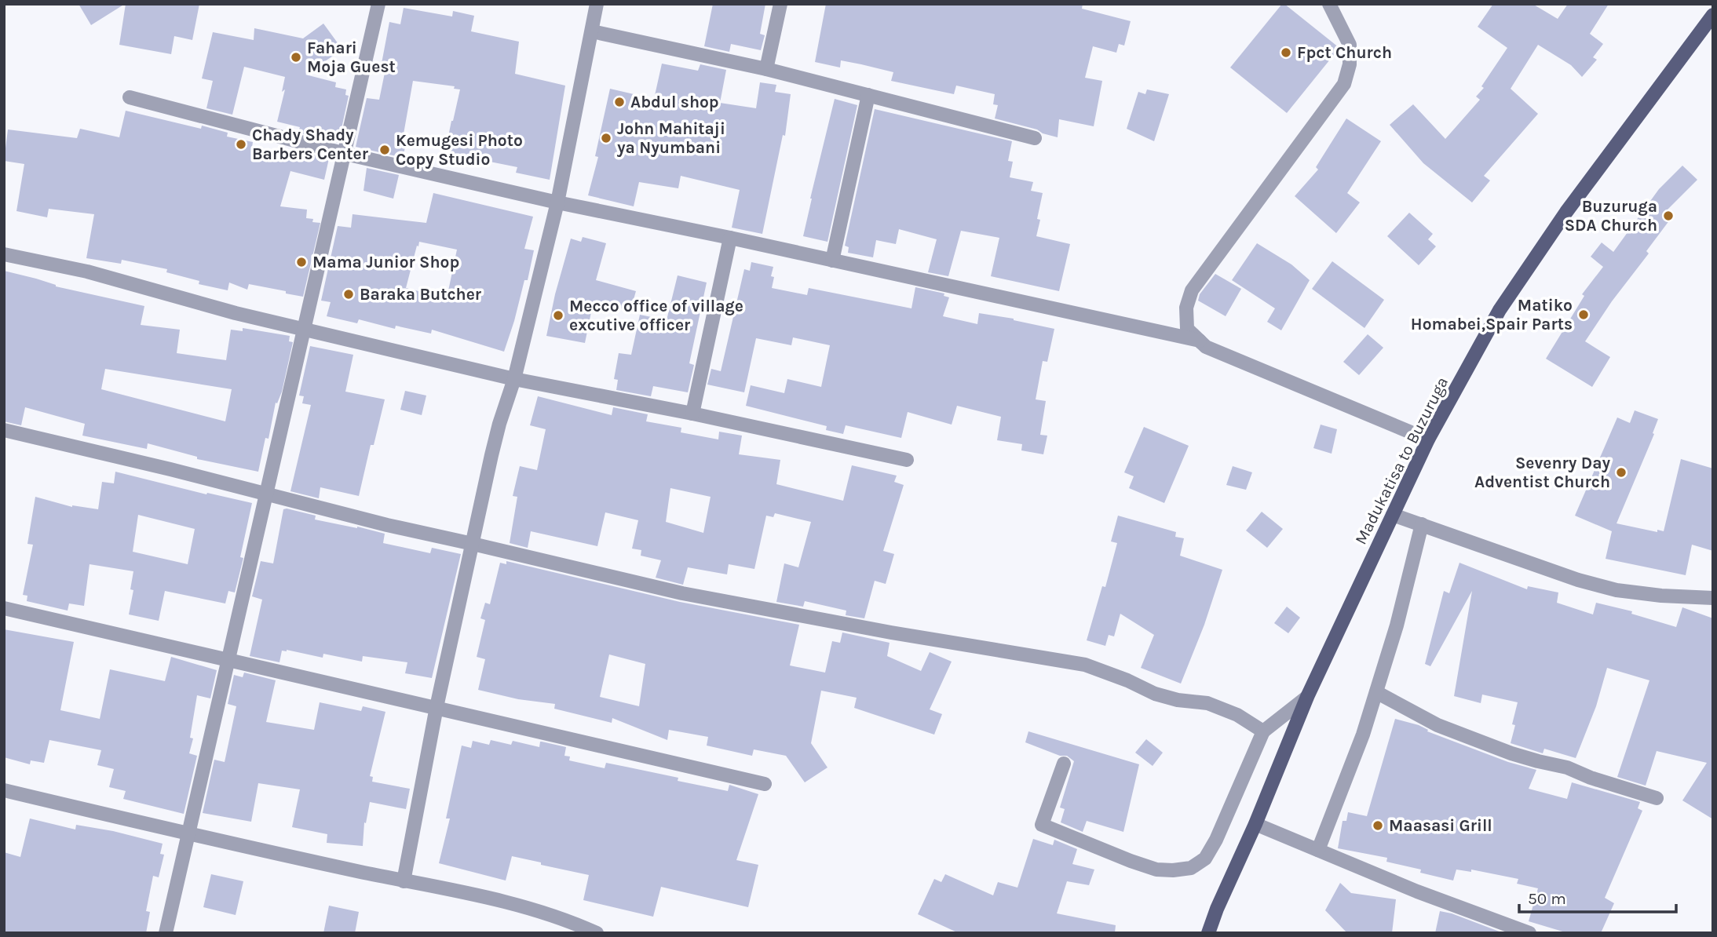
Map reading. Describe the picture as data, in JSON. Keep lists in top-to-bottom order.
{
  "streets": {
    "main road": ["Madukatisa to Buzuruga"]
  },
  "places": [
    "Fpct Church",
    "Fahari Moja Guest",
    "Abdul shop",
    "John Mahitaji ya Nyumbani",
    "Chady Shady Barbers Center",
    "Kemugesi Photo Copy Studio",
    "Buzuruga SDA Church",
    "Mama Junior Shop",
    "Baraka Butcher",
    "Matiko Homabei,Spair Parts",
    "Mecco office of village excutive officer",
    "Sevenry Day Adventist Church",
    "Maasasi Grill"
  ],
  "scale_bar": "50 m"
}
